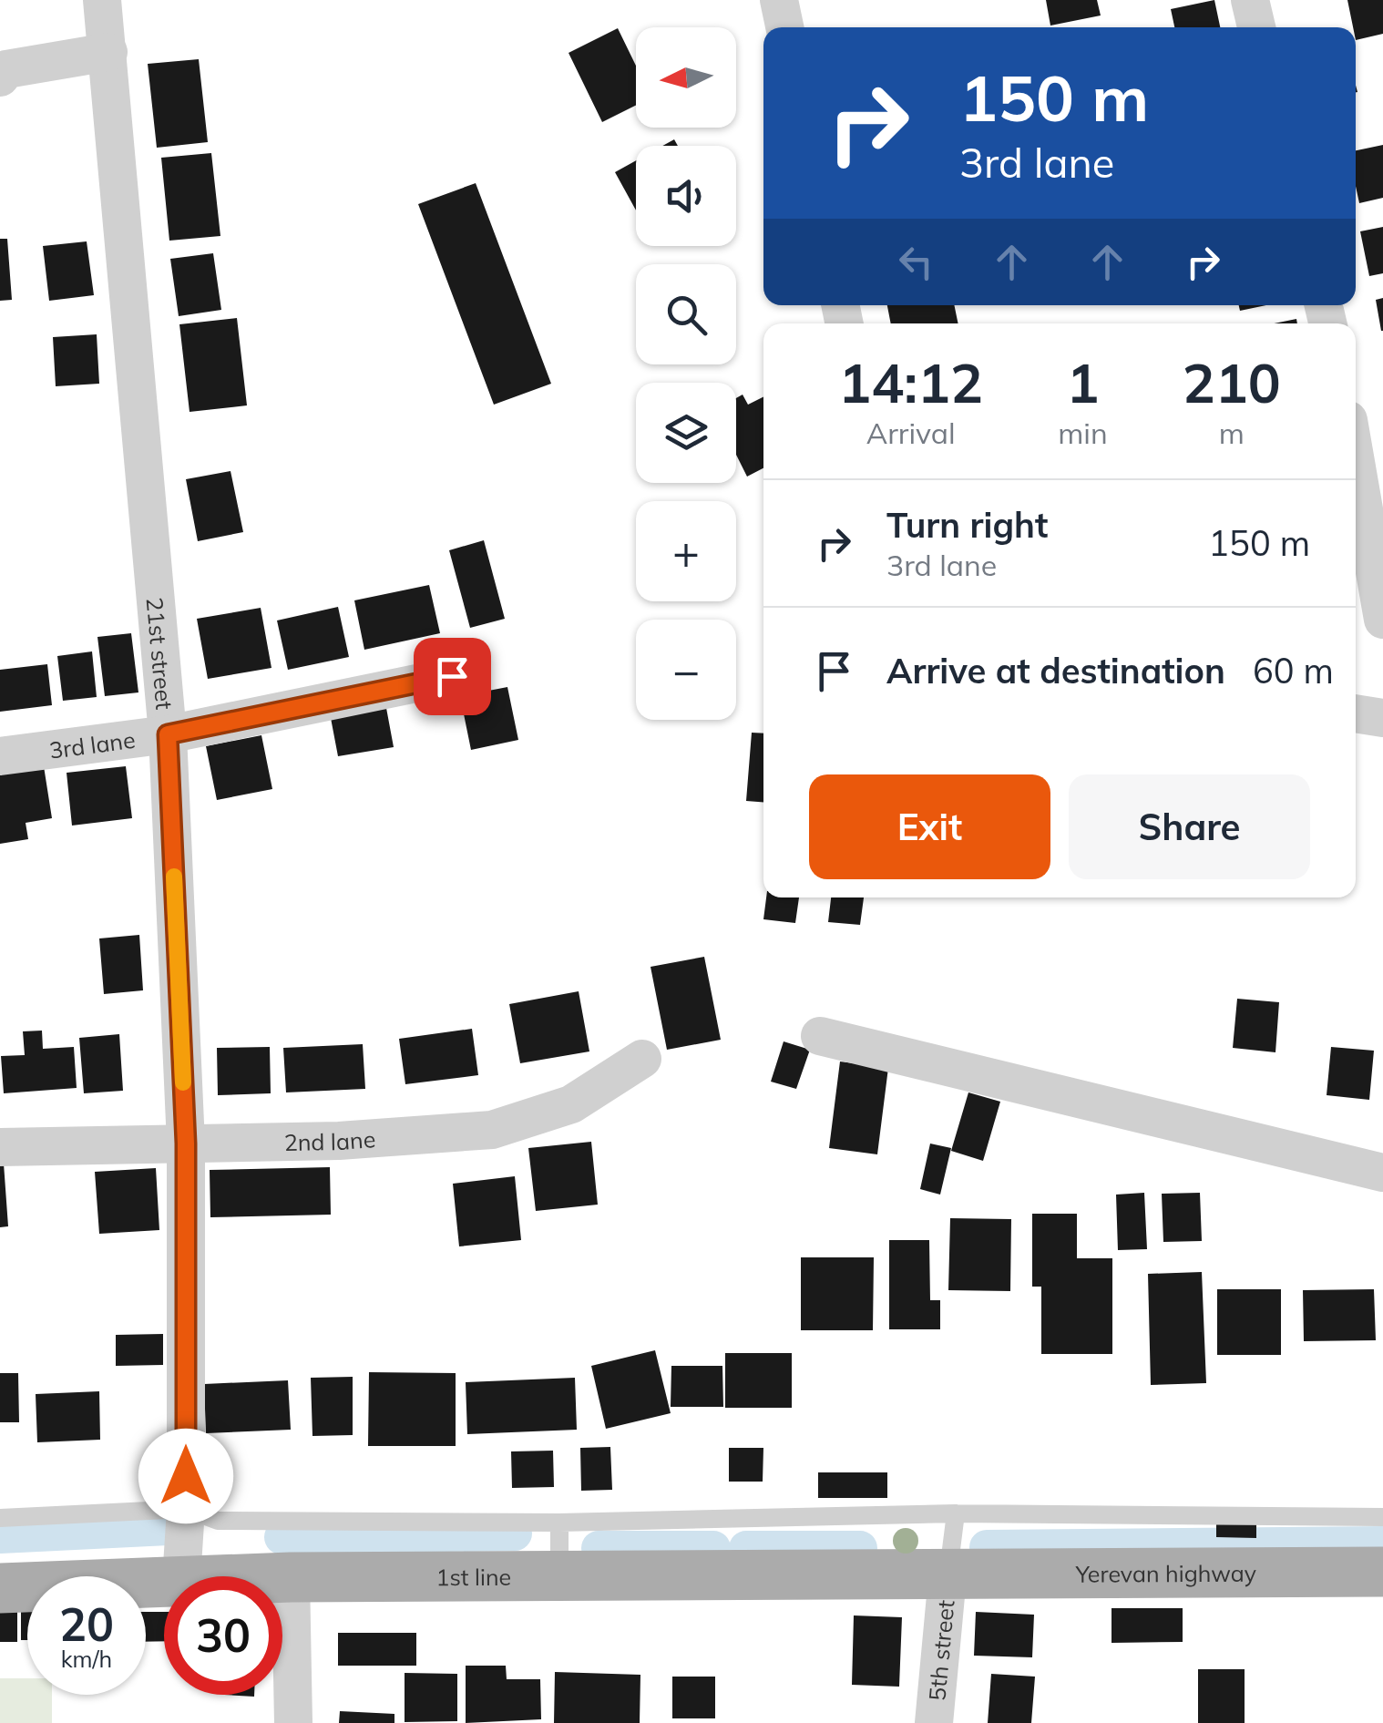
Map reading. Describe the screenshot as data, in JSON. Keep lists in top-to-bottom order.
{
  "streets": {
    "main road": ["Yerevan highway", "1st line"],
    "street": [
      "21st street",
      "3rd lane",
      "2nd lane",
      "5th street"
    ]
  },
  "crossings": [
    ["21st street", "3rd lane"],
    ["21st street", "2nd lane"],
    ["Yerevan highway", "1st line"],
    ["Yerevan highway", "5th street"],
    ["1st line", "5th street"]
  ],
  "north": "left",
  "page": {
    "map_buttons": ["+", "−"],
    "turn": ["150 m", "3rd lane"],
    "eta": [
      "14:12",
      "Arrival",
      "1",
      "min",
      "210",
      "m"
    ],
    "list": [
      {
        "name": "Turn right",
        "note": "3rd lane",
        "value": "150 m"
      },
      {
        "name": "Arrive at destination",
        "value": "60 m"
      }
    ],
    "buttons": ["Exit", "Share"],
    "speed": "20 km/h",
    "limit": "30"
  }
}
